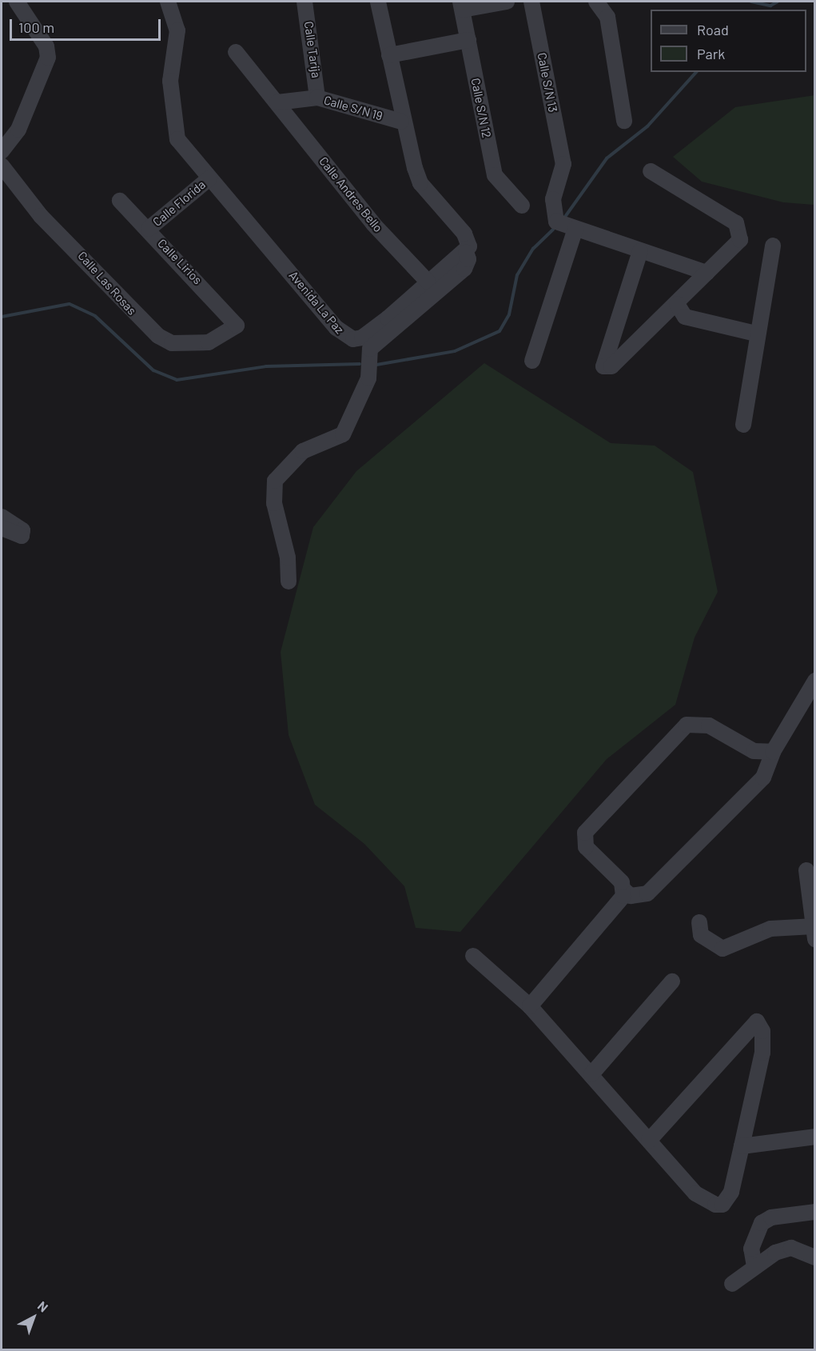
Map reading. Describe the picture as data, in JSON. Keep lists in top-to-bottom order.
{
  "streets": {
    "street": [
      "Calle Tarija",
      "Calle S/N 13",
      "Calle S/N 19",
      "Calle S/N 12",
      "Calle Andres Bello",
      "Calle Florida",
      "Calle Lirios",
      "Calle Las Rosas",
      "Avenida La Paz"
    ]
  },
  "crossings": [
    ["Calle Tarija", "Calle S/N 19"],
    ["Calle S/N 19", "Calle Andres Bello"],
    ["Calle Andres Bello", "Avenida La Paz"],
    ["Calle Florida", "Calle Lirios"],
    ["Calle Florida", "Avenida La Paz"],
    ["Calle Lirios", "Calle Las Rosas"]
  ],
  "legend": ["Road", "Park"],
  "scale_bar": "100 m",
  "north": "top right"
}
